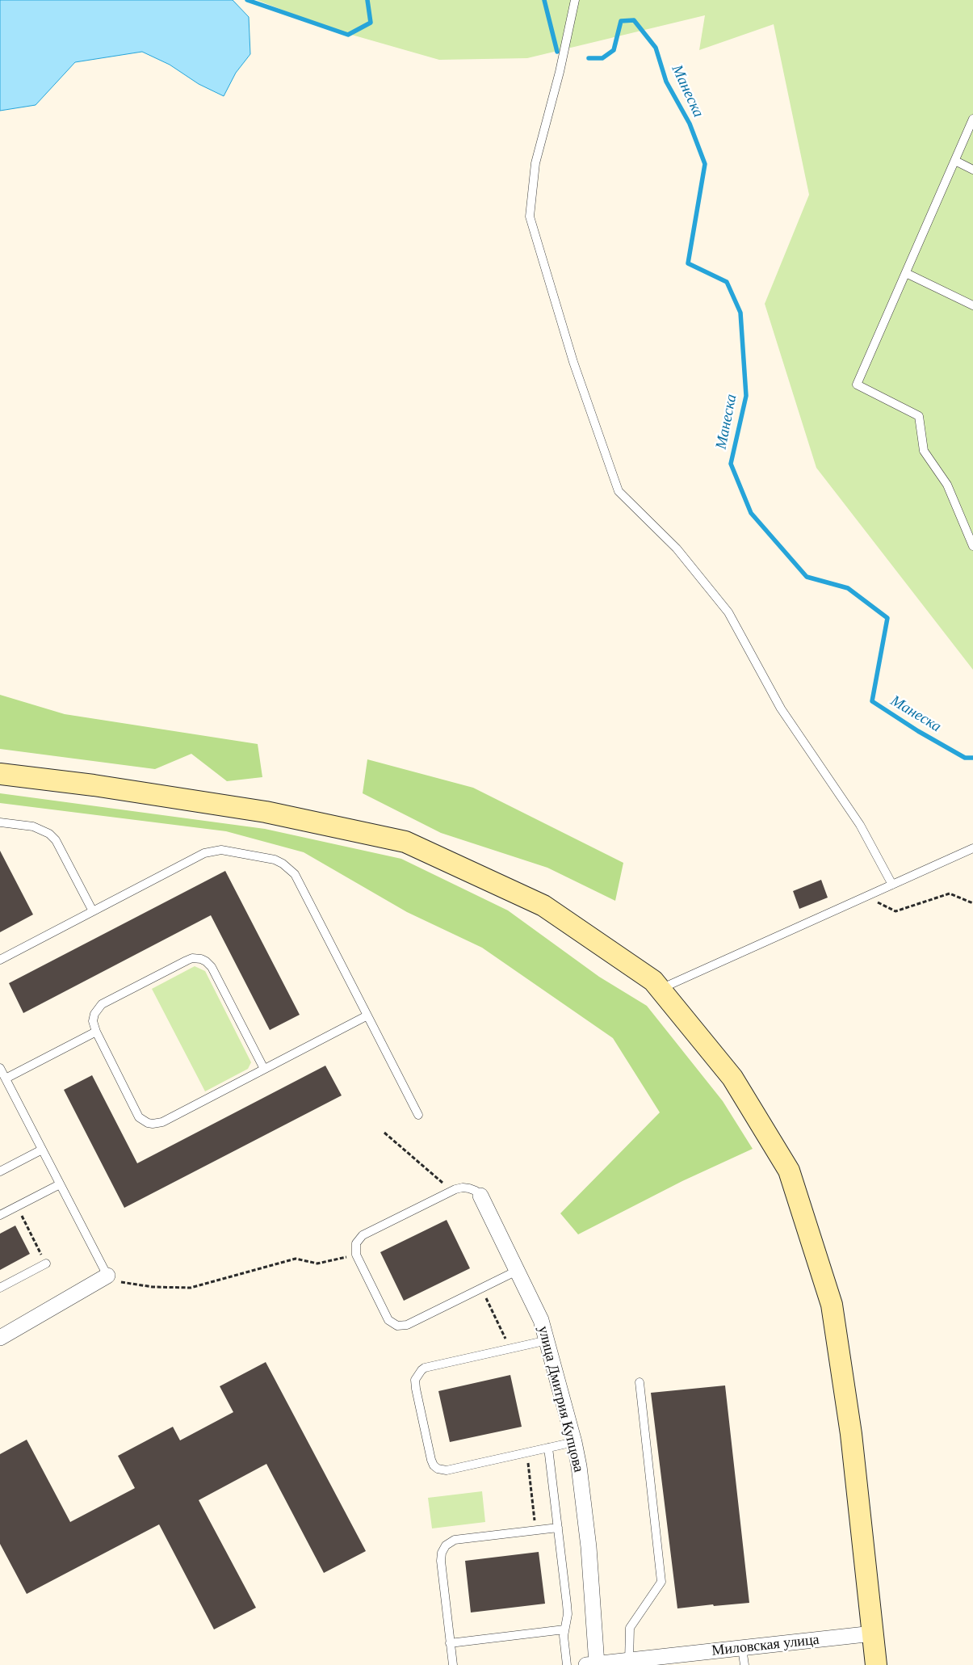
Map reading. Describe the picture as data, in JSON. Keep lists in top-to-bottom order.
{
  "streets": {
    "street": ["улица Дмитрия Купцова", "Миловская улица"]
  },
  "crossings": [
    ["улица Дмитрия Купцова", "Миловская улица"]
  ],
  "water": ["Манеска"]
}
